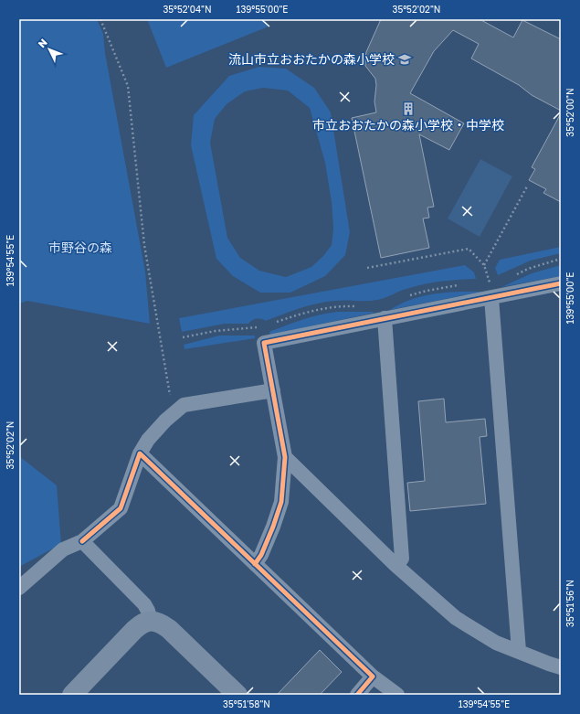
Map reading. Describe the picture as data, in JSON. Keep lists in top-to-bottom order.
{
  "parks": ["市野谷の森"],
  "places": {
    "school or university": ["流山市立おおたかの森小学校"],
    "building": ["市立おおたかの森小学校・中学校"]
  },
  "north": "top left",
  "coordinates": [
    "35°52'04\"N",
    "139°55'00\"E",
    "35°52'02\"N",
    "35°52'00\"N",
    "139°54'55\"E",
    "35°51'56\"N",
    "35°51'58\"N"
  ]
}
